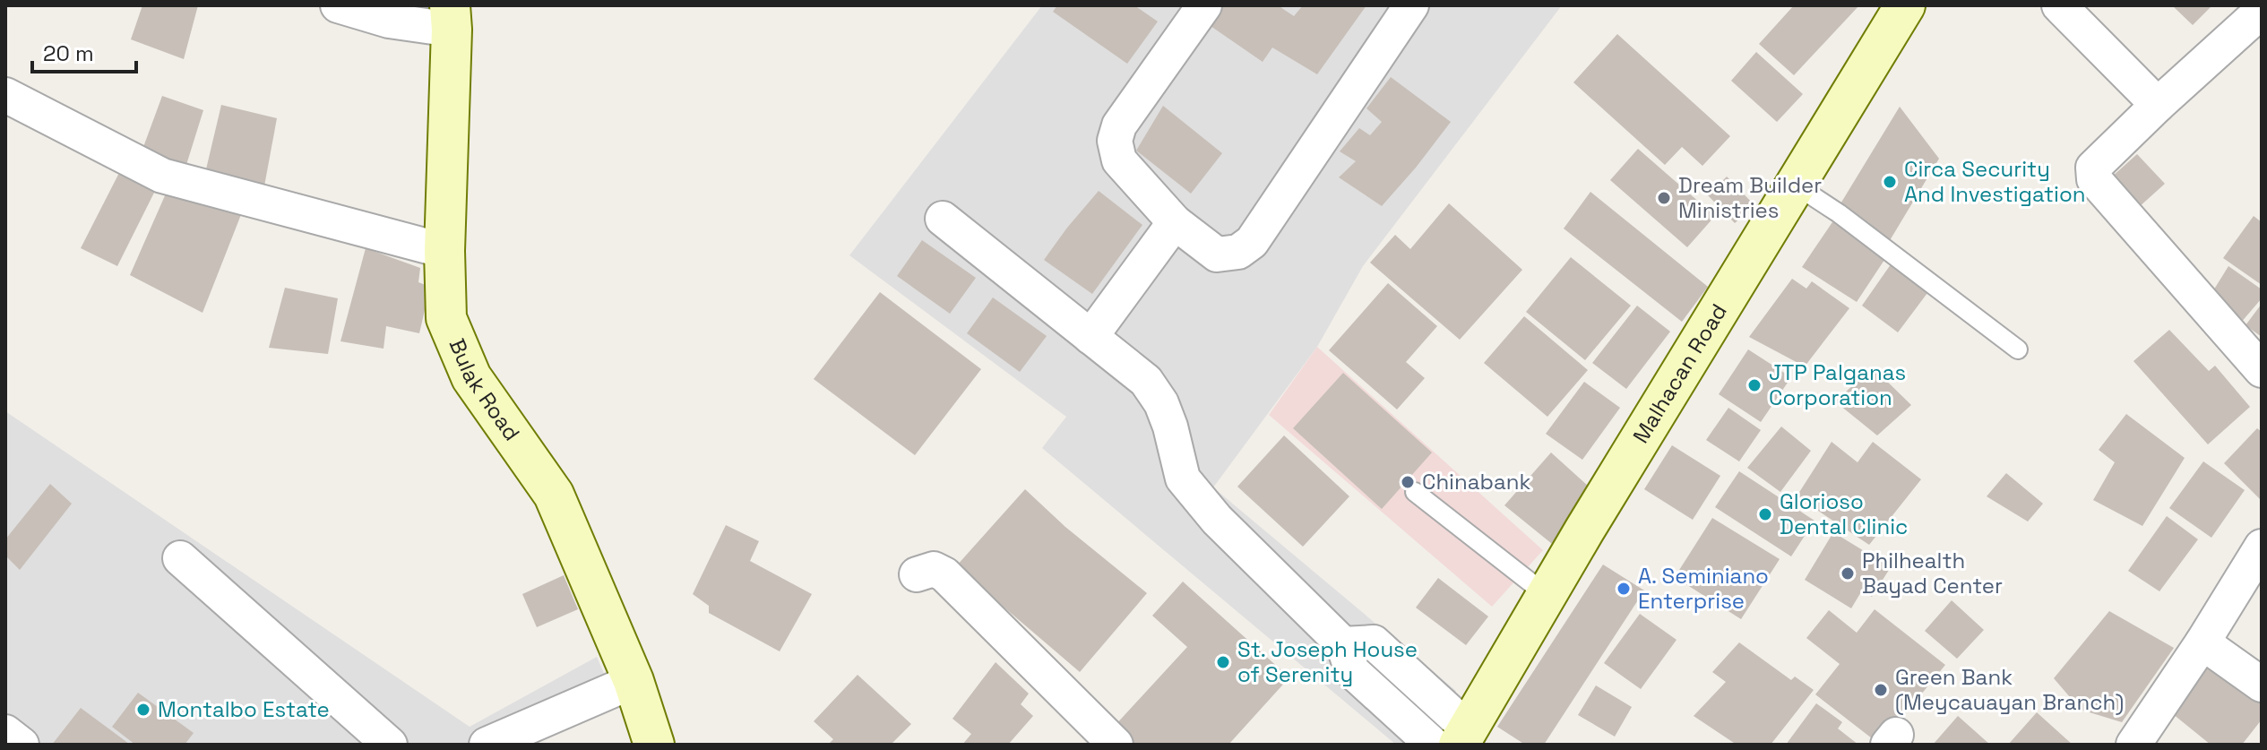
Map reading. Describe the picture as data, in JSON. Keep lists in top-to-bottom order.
{
  "streets": {
    "main road": ["Malhacan Road", "Bulak Road"]
  },
  "places": [
    "Circa Security And Investigation",
    "Dream Builder Ministries",
    "JTP Palganas Corporation",
    "Chinabank",
    "Glorioso Dental Clinic",
    "Philhealth Bayad Center",
    "A. Seminiano Enterprise",
    "St. Joseph House of Serenity",
    "Green Bank (Meycauayan Branch)",
    "Montalbo Estate"
  ],
  "scale_bar": "20 m"
}
